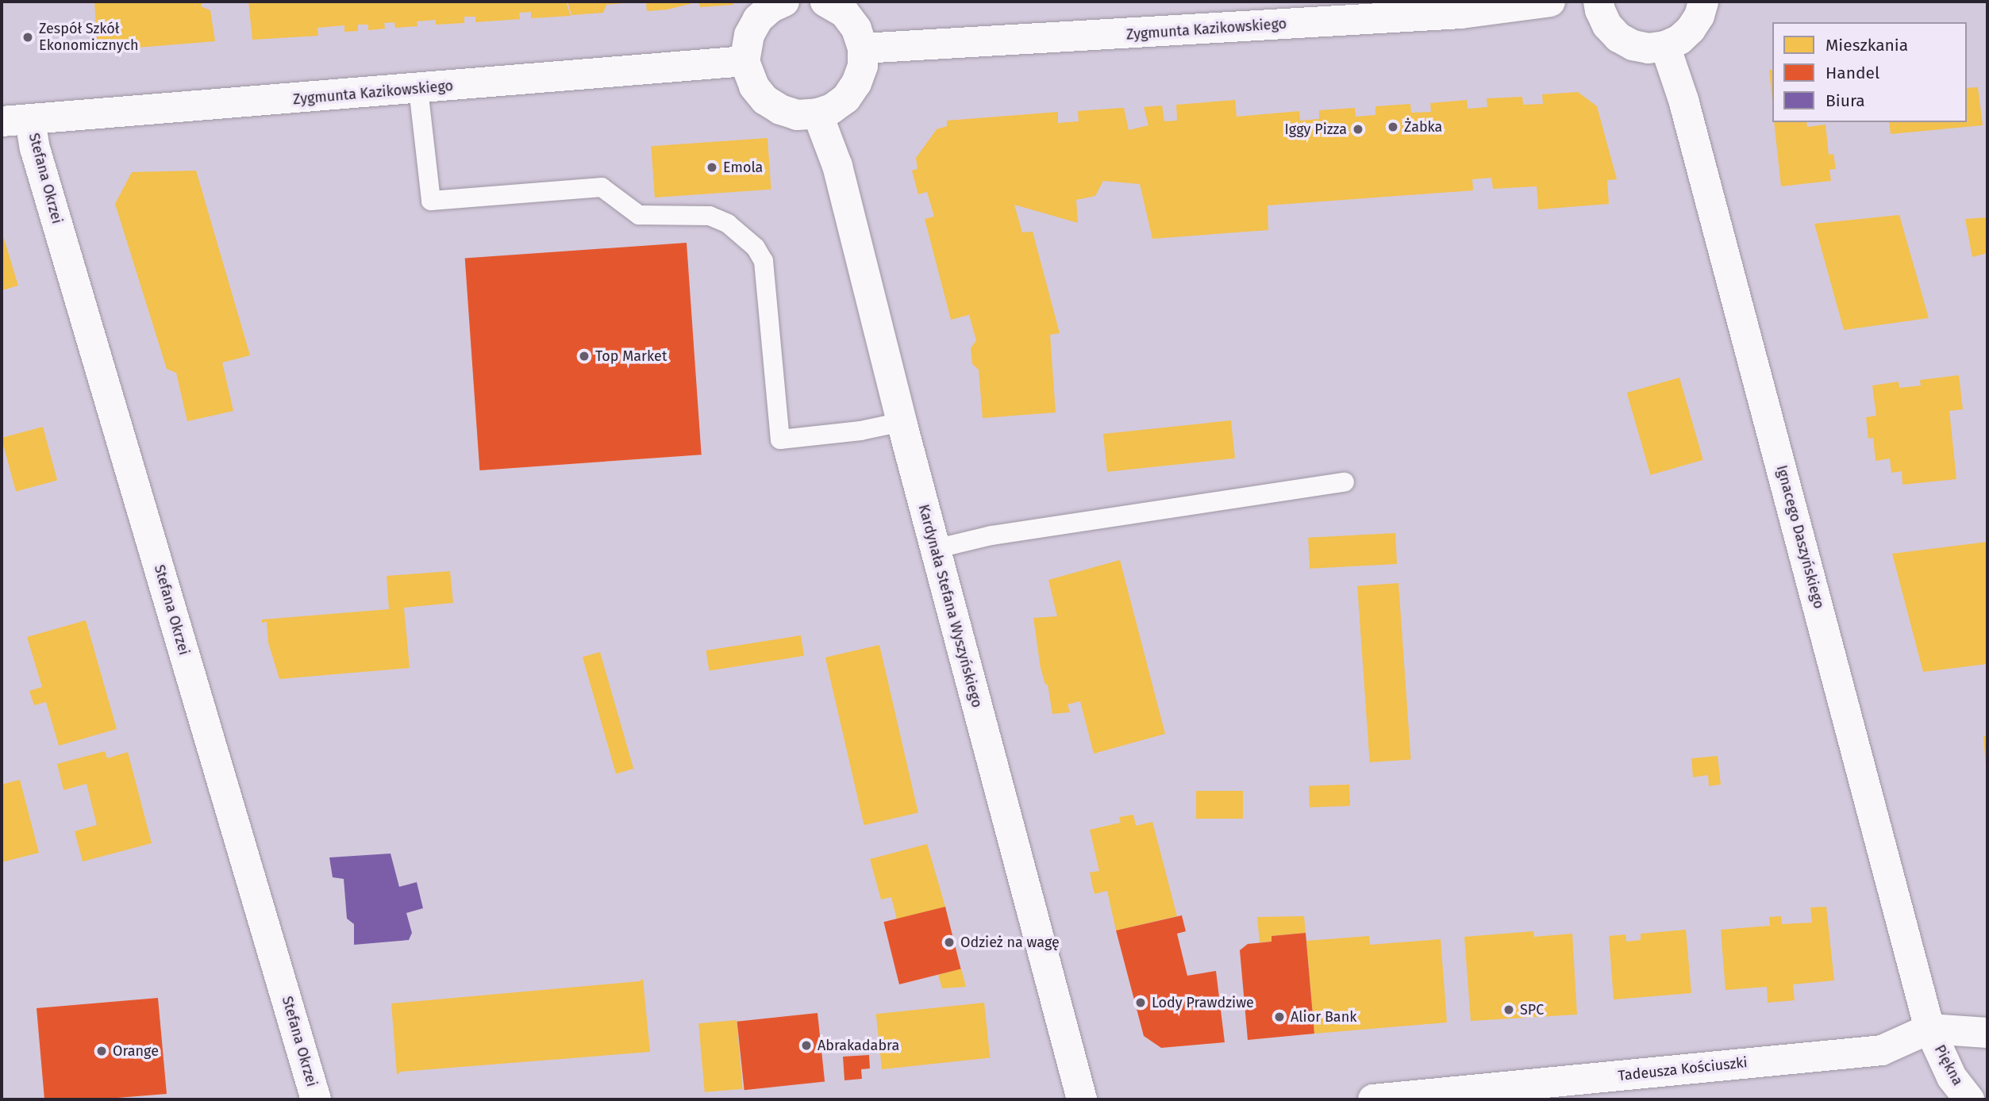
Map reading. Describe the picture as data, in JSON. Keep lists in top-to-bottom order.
{
  "streets": {
    "street": [
      "Zygmunta Kazikowskiego",
      "Stefana Okrzei",
      "Ignacego Daszyńskiego",
      "Kardynała Stefana Wyszyńskiego",
      "Piękna",
      "Tadeusza Kościuszki"
    ]
  },
  "crossings": [
    ["Zygmunta Kazikowskiego", "Stefana Okrzei"],
    ["Ignacego Daszyńskiego", "Piękna"],
    ["Ignacego Daszyńskiego", "Tadeusza Kościuszki"],
    ["Piękna", "Tadeusza Kościuszki"]
  ],
  "places": [
    "Zespół Szkół Ekonomicznych",
    "Żabka",
    "Iggy Pizza",
    "Emola",
    "Top Market",
    "Odzież na wagę",
    "Lody Prawdziwe",
    "SPC",
    "Alior Bank",
    "Abrakadabra",
    "Orange"
  ],
  "legend": ["Mieszkania", "Handel", "Biura"]
}
